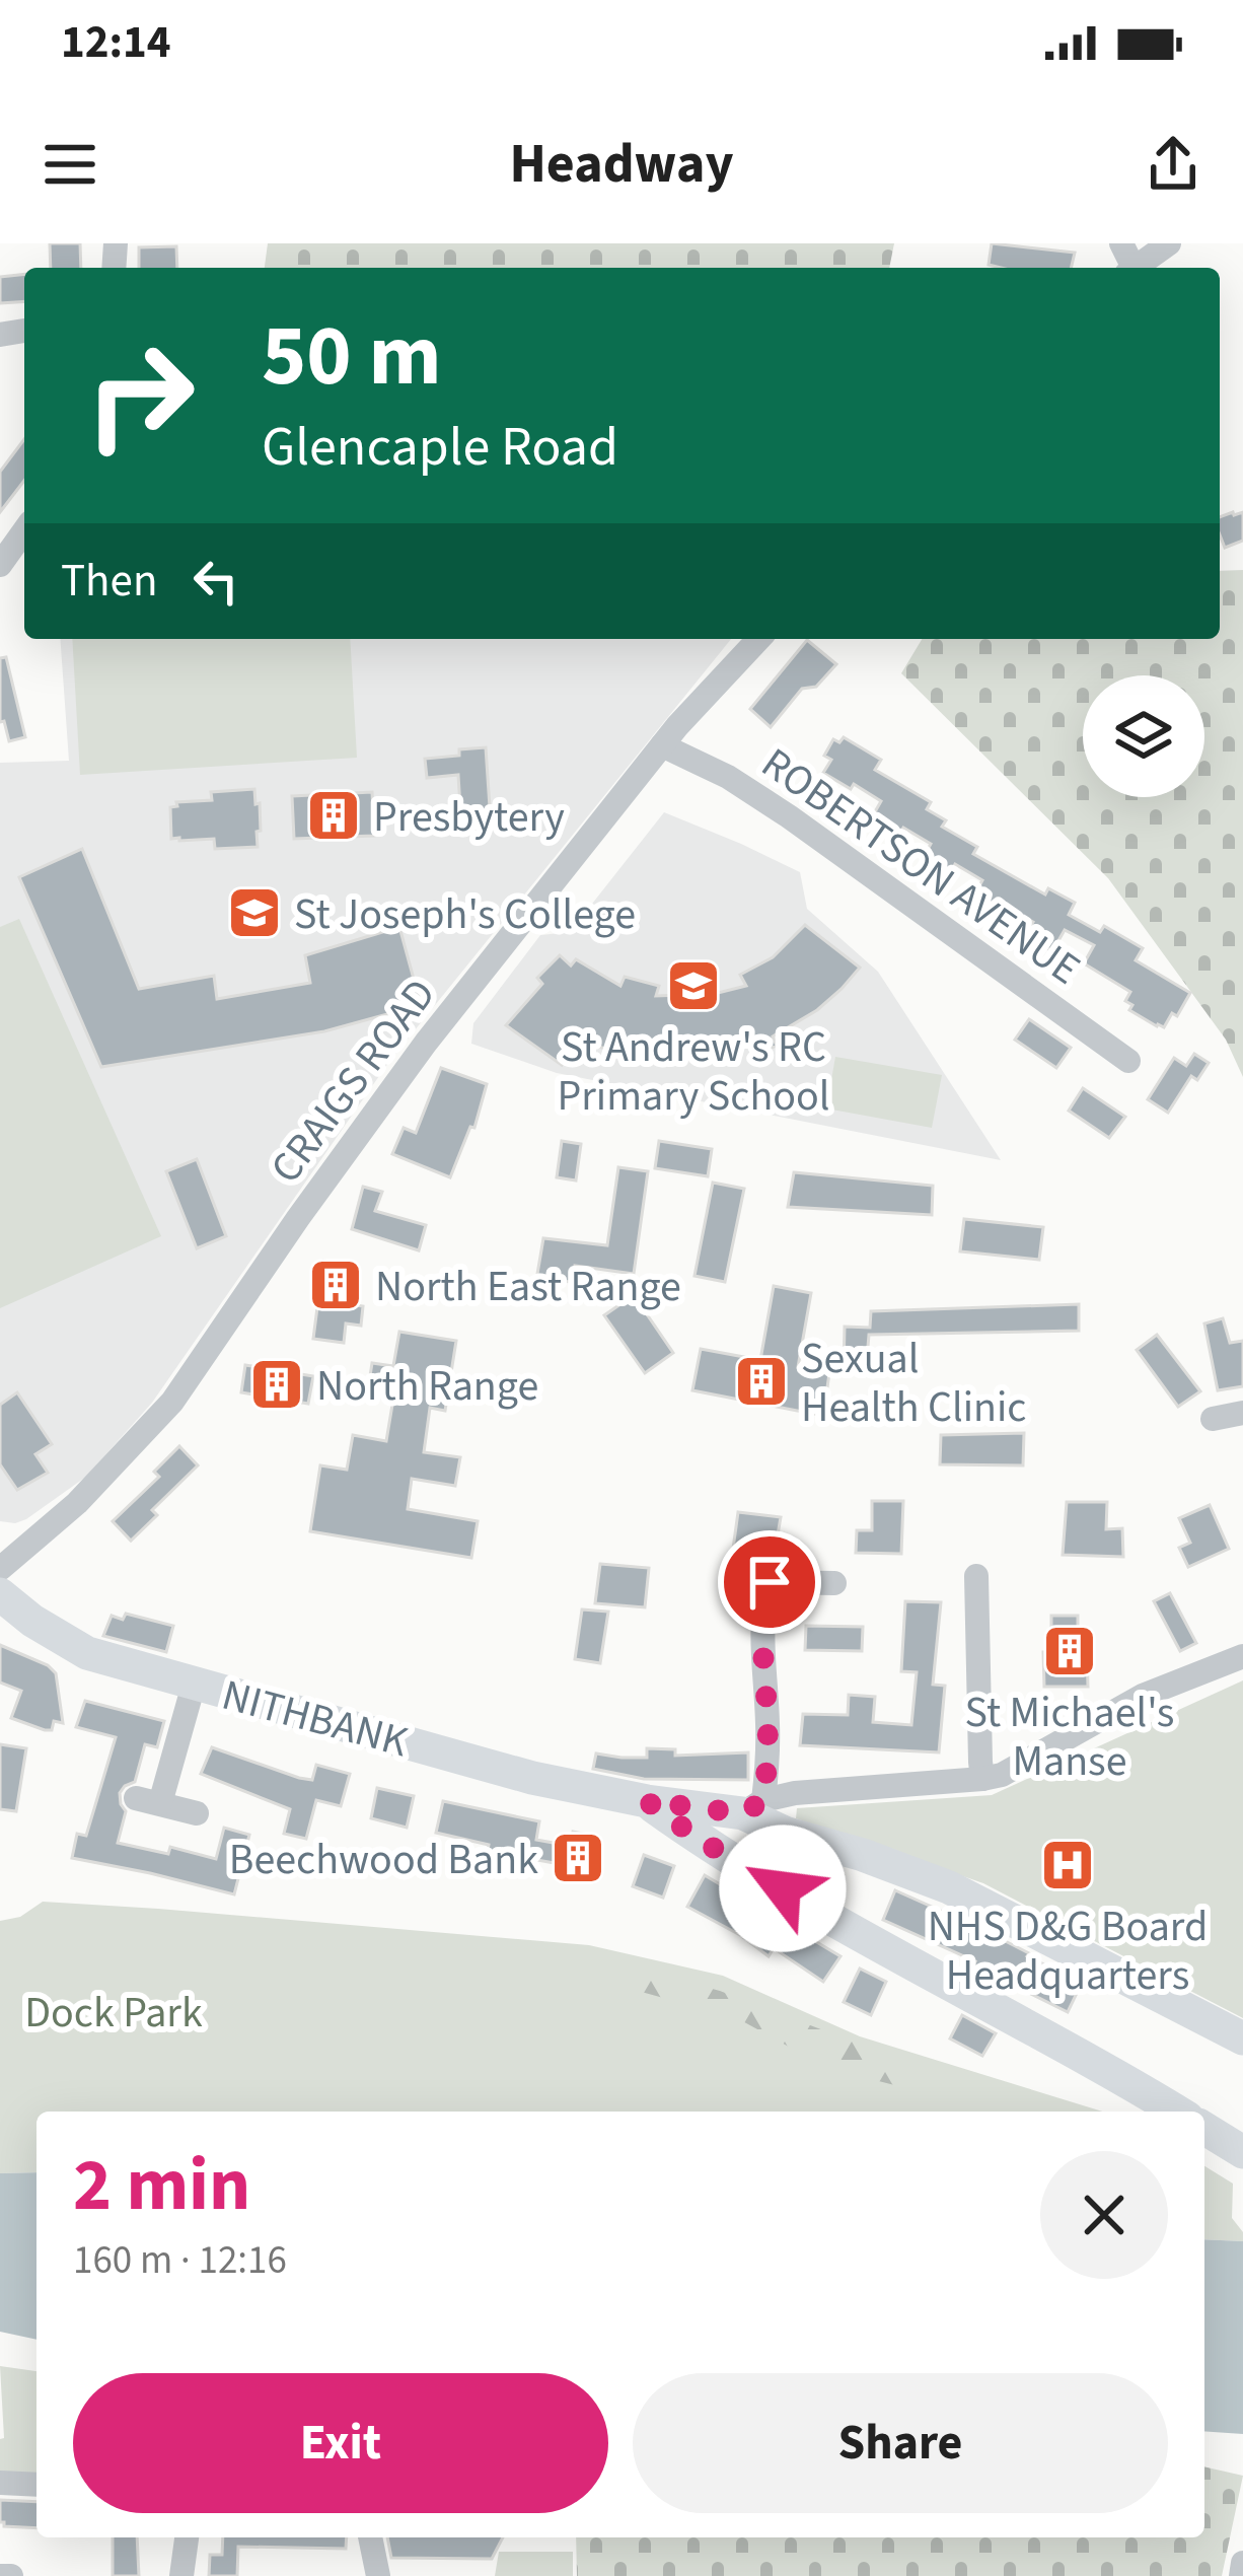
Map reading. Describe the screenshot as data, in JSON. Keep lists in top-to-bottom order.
{
  "streets": {
    "main road": ["NITHBANK"],
    "street": ["ROBERTSON AVENUE", "CRAIGS ROAD"]
  },
  "crossings": [
    ["ROBERTSON AVENUE", "CRAIGS ROAD"]
  ],
  "parks": ["Dock Park"],
  "places": {
    "building": [
      "Presbytery",
      "North East Range",
      "Sexual Health Clinic",
      "North Range",
      "St Michael's Manse",
      "Beechwood Bank"
    ],
    "school or university": ["St Joseph's College", "St Andrew's RC Primary School"],
    "hospital": ["NHS D&G Board Headquarters"]
  },
  "page": {
    "status": "12:14",
    "header": "Headway",
    "turn": ["50 m", "Glencaple Road"],
    "then": "Then",
    "heading": ["2 min", "160 m · 12:16"],
    "buttons": ["Exit", "Share"]
  }
}
